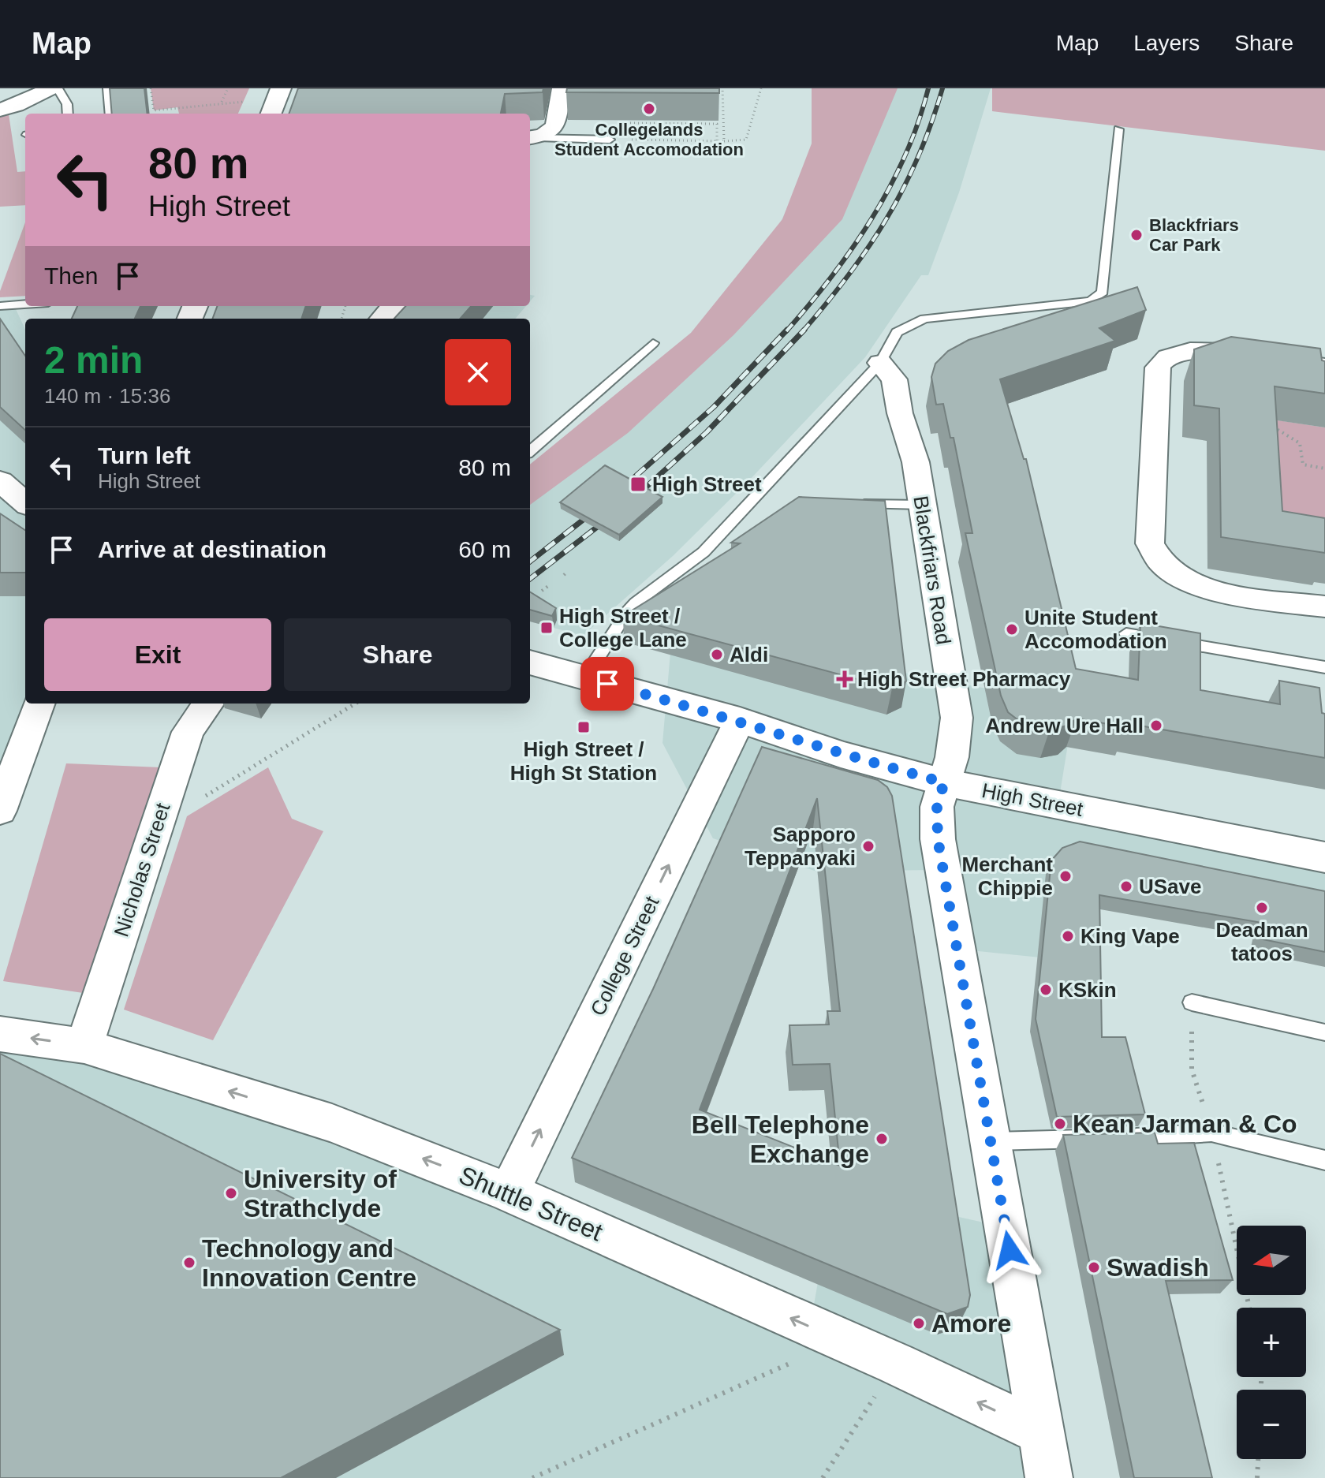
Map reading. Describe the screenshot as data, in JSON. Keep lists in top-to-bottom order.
{
  "streets": {
    "main road": ["High Street"],
    "street": [
      "Blackfriars Road",
      "Nicholas Street",
      "College Street",
      "Shuttle Street"
    ]
  },
  "crossings": [
    ["Blackfriars Road", "High Street"],
    ["Blackfriars Road", "Shuttle Street"],
    ["High Street", "College Street"],
    ["Nicholas Street", "Shuttle Street"],
    ["College Street", "Shuttle Street"]
  ],
  "one_way": ["College Street", "Shuttle Street"],
  "places": {
    "other": [
      "Collegelands Student Accomodation",
      "Blackfriars Car Park",
      "Unite Student Accomodation",
      "Aldi",
      "Andrew Ure Hall",
      "Sapporo Teppanyaki",
      "Merchant Chippie",
      "USave",
      "Deadman tatoos",
      "King Vape",
      "KSkin",
      "Kean Jarman & Co",
      "Bell Telephone Exchange",
      "University of Strathclyde",
      "Technology and Innovation Centre",
      "Swadish",
      "Amore"
    ],
    "transit": ["High Street", "High Street / College Lane", "High Street / High St Station"],
    "health": ["High Street Pharmacy"]
  },
  "north": "left",
  "page": {
    "header": "Map",
    "nav": ["Map", "Layers", "Share"],
    "turn": ["80 m", "High Street"],
    "then": "Then",
    "heading": ["2 min", "140 m · 15:36"],
    "list": [
      {
        "name": "Turn left",
        "note": "High Street",
        "value": "80 m"
      },
      {
        "name": "Arrive at destination",
        "value": "60 m"
      }
    ],
    "buttons": ["Exit", "Share"],
    "map_buttons": ["+", "−"]
  }
}
